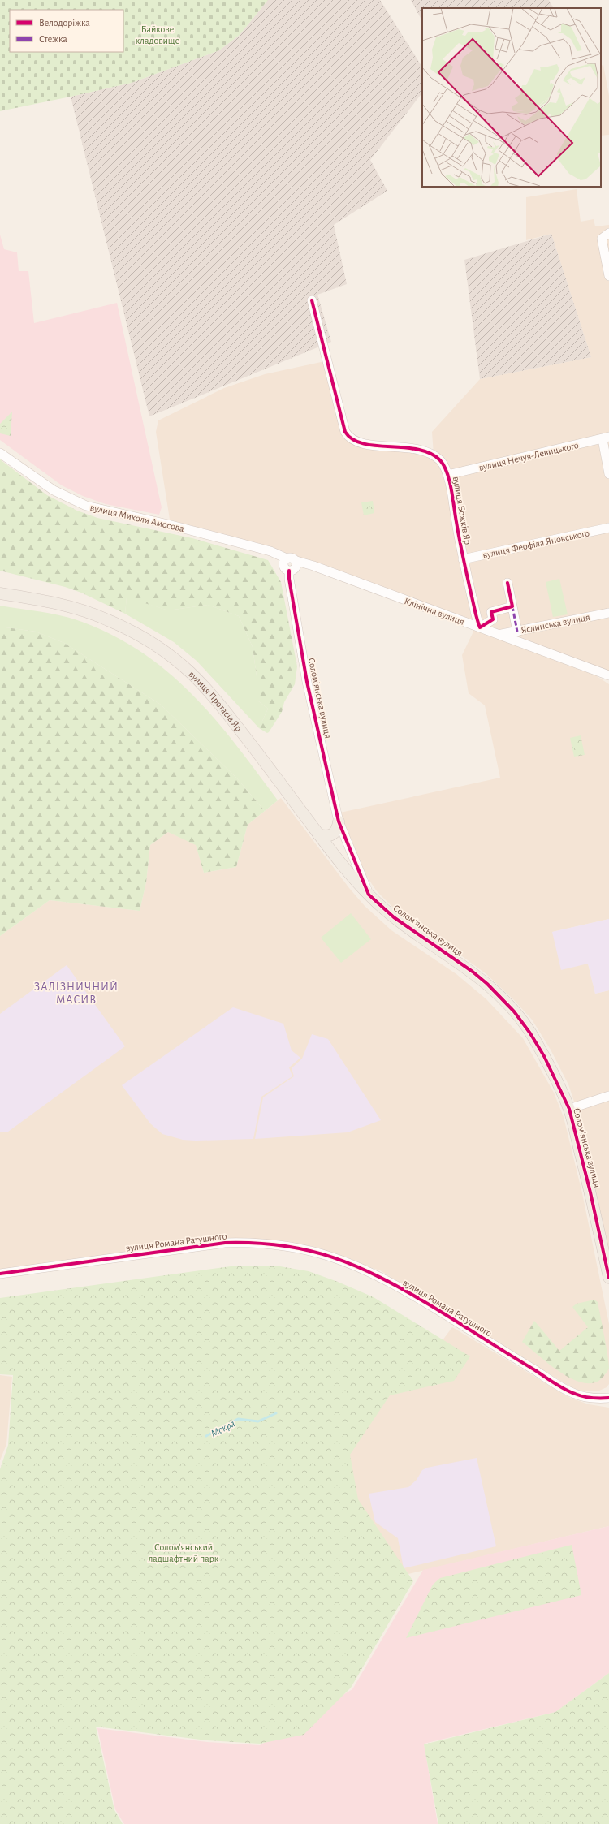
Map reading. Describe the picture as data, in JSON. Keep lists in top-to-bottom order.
{
  "streets": {
    "main road": ["Соломʼянська вулиця", "вулиця Протасів Яр"],
    "street": [
      "вулиця Нечуя-Левицького",
      "вулиця Божків Яр",
      "вулиця Миколи Амосова",
      "вулиця Феофіла Яновського",
      "Клінічна вулиця",
      "Яслинська вулиця",
      "вулиця Романа Ратушного"
    ]
  },
  "crossings": [
    ["вулиця Нечуя-Левицького", "вулиця Божків Яр"],
    ["вулиця Божків Яр", "вулиця Феофіла Яновського"],
    ["вулиця Божків Яр", "Клінічна вулиця"],
    ["вулиця Миколи Амосова", "Клінічна вулиця"],
    ["вулиця Миколи Амосова", "Соломʼянська вулиця"],
    ["Клінічна вулиця", "Яслинська вулиця"],
    ["Клінічна вулиця", "Соломʼянська вулиця"],
    ["Соломʼянська вулиця", "вулиця Протасів Яр"]
  ],
  "districts": ["ЗАЛІЗНИЧНИЙ МАСИВ"],
  "water": ["Мокра"],
  "parks": ["Байкове кладовище", "Солом'янський ладшафтний парк"],
  "legend": ["Велодоріжка", "Стежка"]
}
